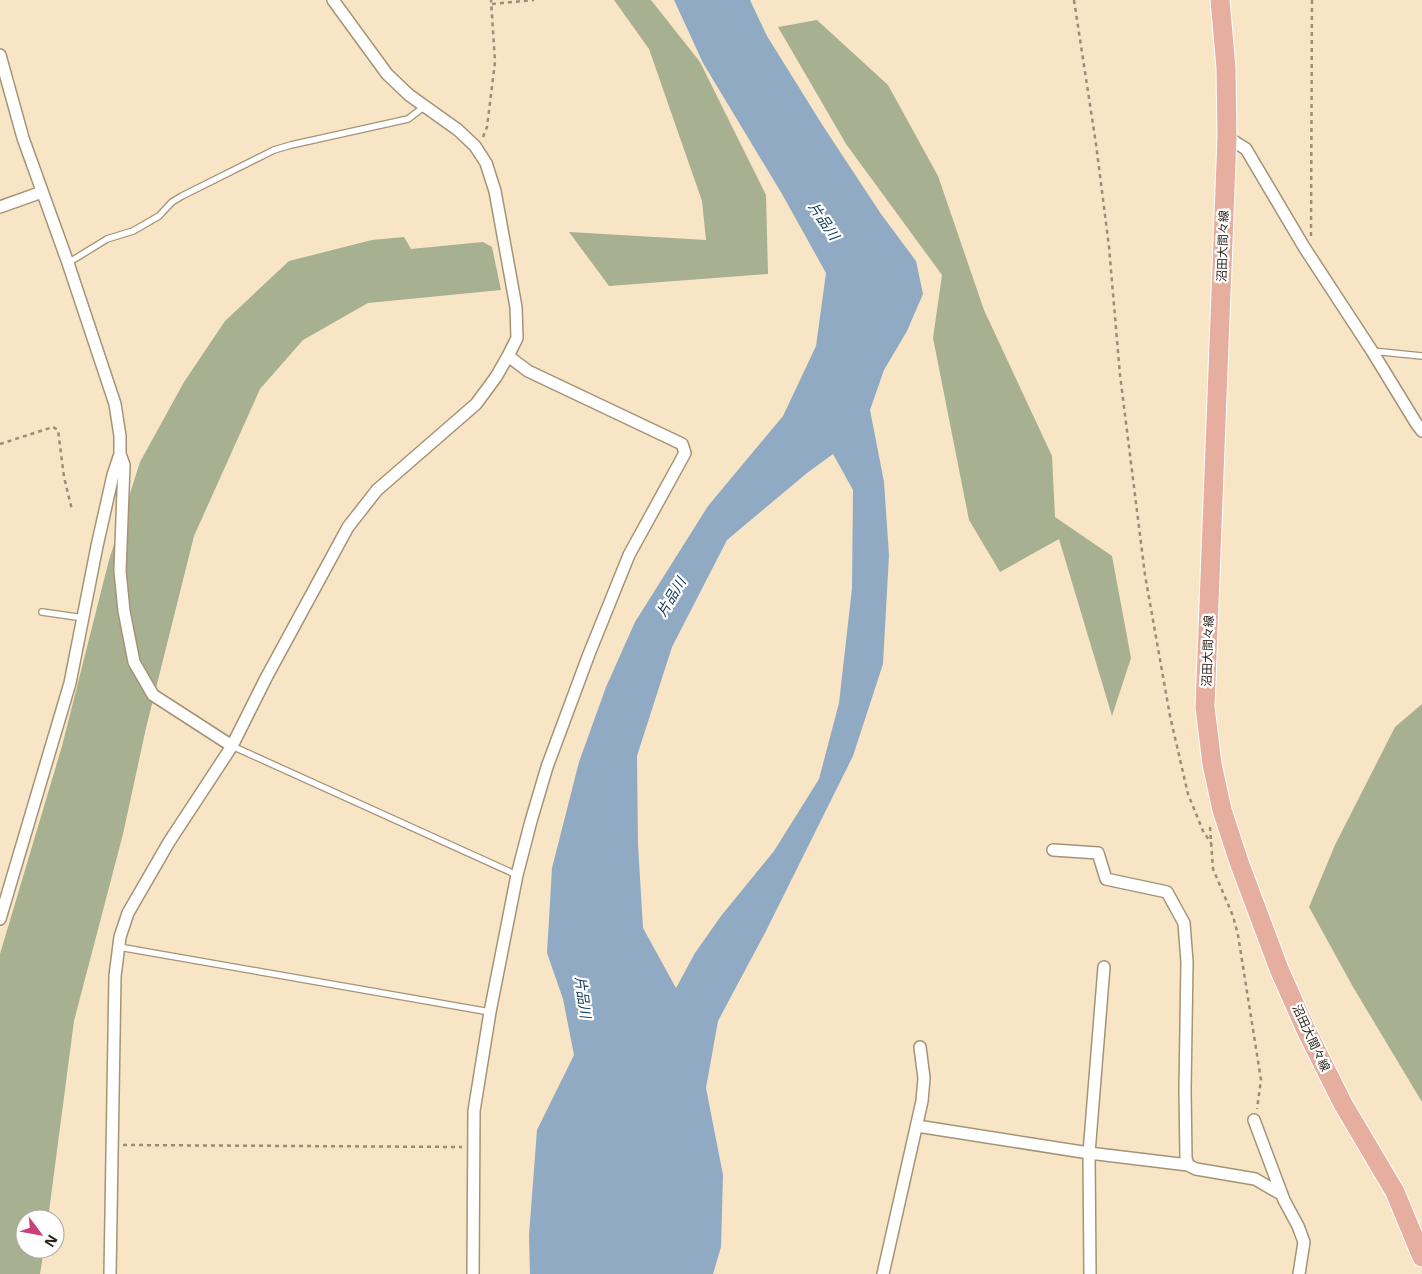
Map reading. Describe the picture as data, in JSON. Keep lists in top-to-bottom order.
{
  "streets": {
    "main road": ["沼田大間々線"]
  },
  "water": ["片品川"],
  "north": "bottom right"
}
